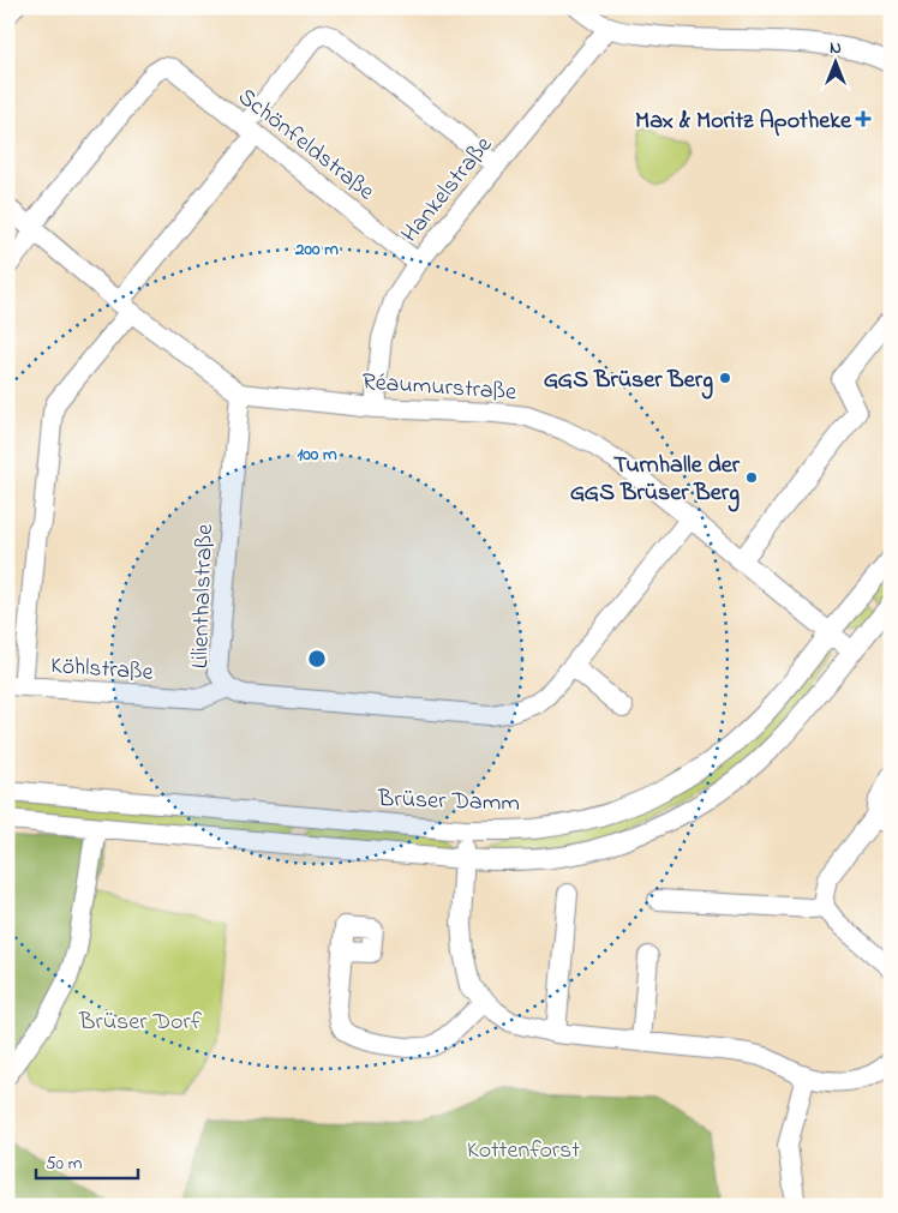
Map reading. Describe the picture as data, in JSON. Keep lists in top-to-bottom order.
{
  "streets": {
    "street": [
      "Schönfeldstraße",
      "Hankelstraße",
      "Réaumurstraße",
      "Lilienthalstraße",
      "Köhlstraße",
      "Brüser Damm"
    ]
  },
  "crossings": [
    ["Schönfeldstraße", "Hankelstraße"],
    ["Hankelstraße", "Réaumurstraße"],
    ["Réaumurstraße", "Lilienthalstraße"],
    ["Réaumurstraße", "Brüser Damm"],
    ["Lilienthalstraße", "Köhlstraße"]
  ],
  "parks": ["Brüser Dorf", "Kottenforst"],
  "places": {
    "health": ["Max & Moritz Apotheke"],
    "other": ["GGS Brüser Berg", "Turnhalle der GGS Brüser Berg"]
  },
  "scale_bar": "50 m",
  "north": "top",
  "rings": ["200 m", "100 m"]
}
